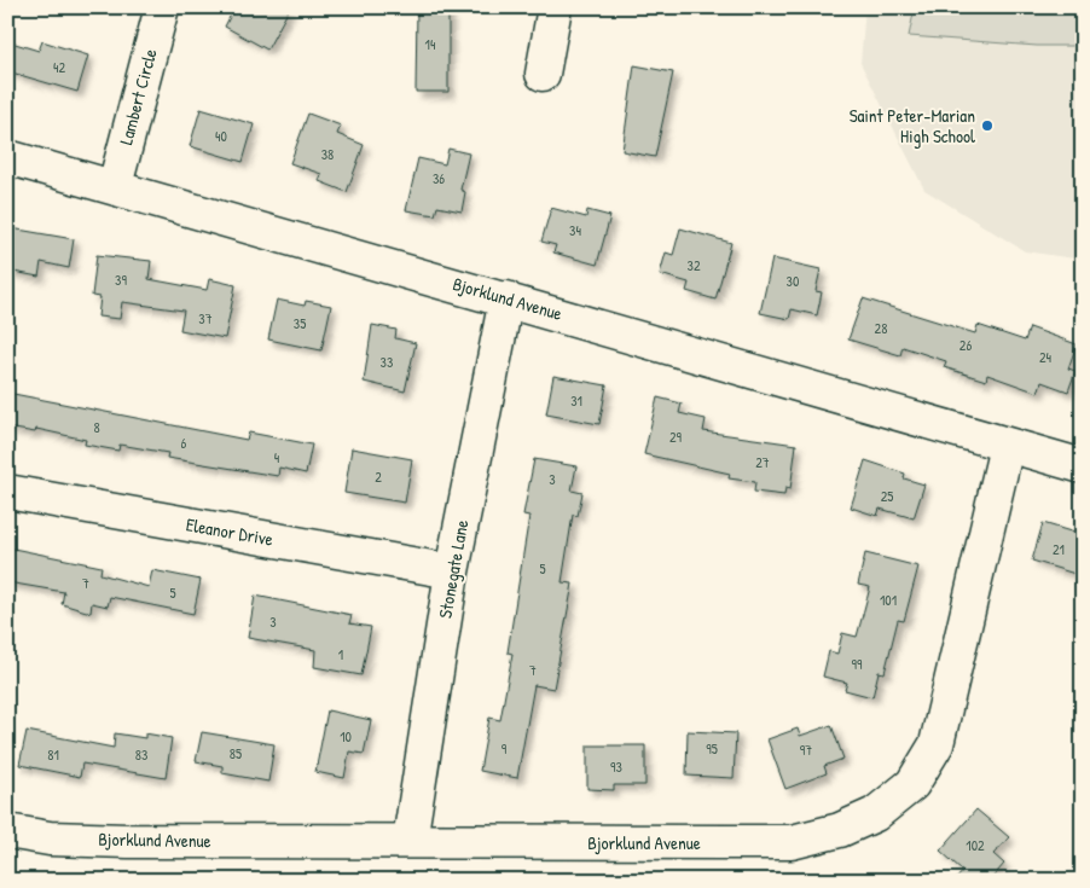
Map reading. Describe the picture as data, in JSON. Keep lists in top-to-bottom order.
{
  "streets": {
    "street": [
      "Lambert Circle",
      "Bjorklund Avenue",
      "Eleanor Drive",
      "Stonegate Lane"
    ]
  },
  "crossings": [
    ["Lambert Circle", "Bjorklund Avenue"],
    ["Bjorklund Avenue", "Stonegate Lane"],
    ["Eleanor Drive", "Stonegate Lane"]
  ],
  "places": ["Saint Peter-Marian High School"],
  "house_numbers": [
    "14",
    "42",
    "40",
    "38",
    "36",
    "34",
    "32",
    "39",
    "30",
    "37",
    "35",
    "28",
    "26",
    "24",
    "33",
    "31",
    "8",
    "29",
    "6",
    "4",
    "27",
    "2",
    "3",
    "25",
    "21",
    "5",
    "7",
    "5",
    "101",
    "3",
    "1",
    "99",
    "7",
    "10",
    "9",
    "95",
    "97",
    "85",
    "81",
    "83",
    "93",
    "102"
  ]
}
